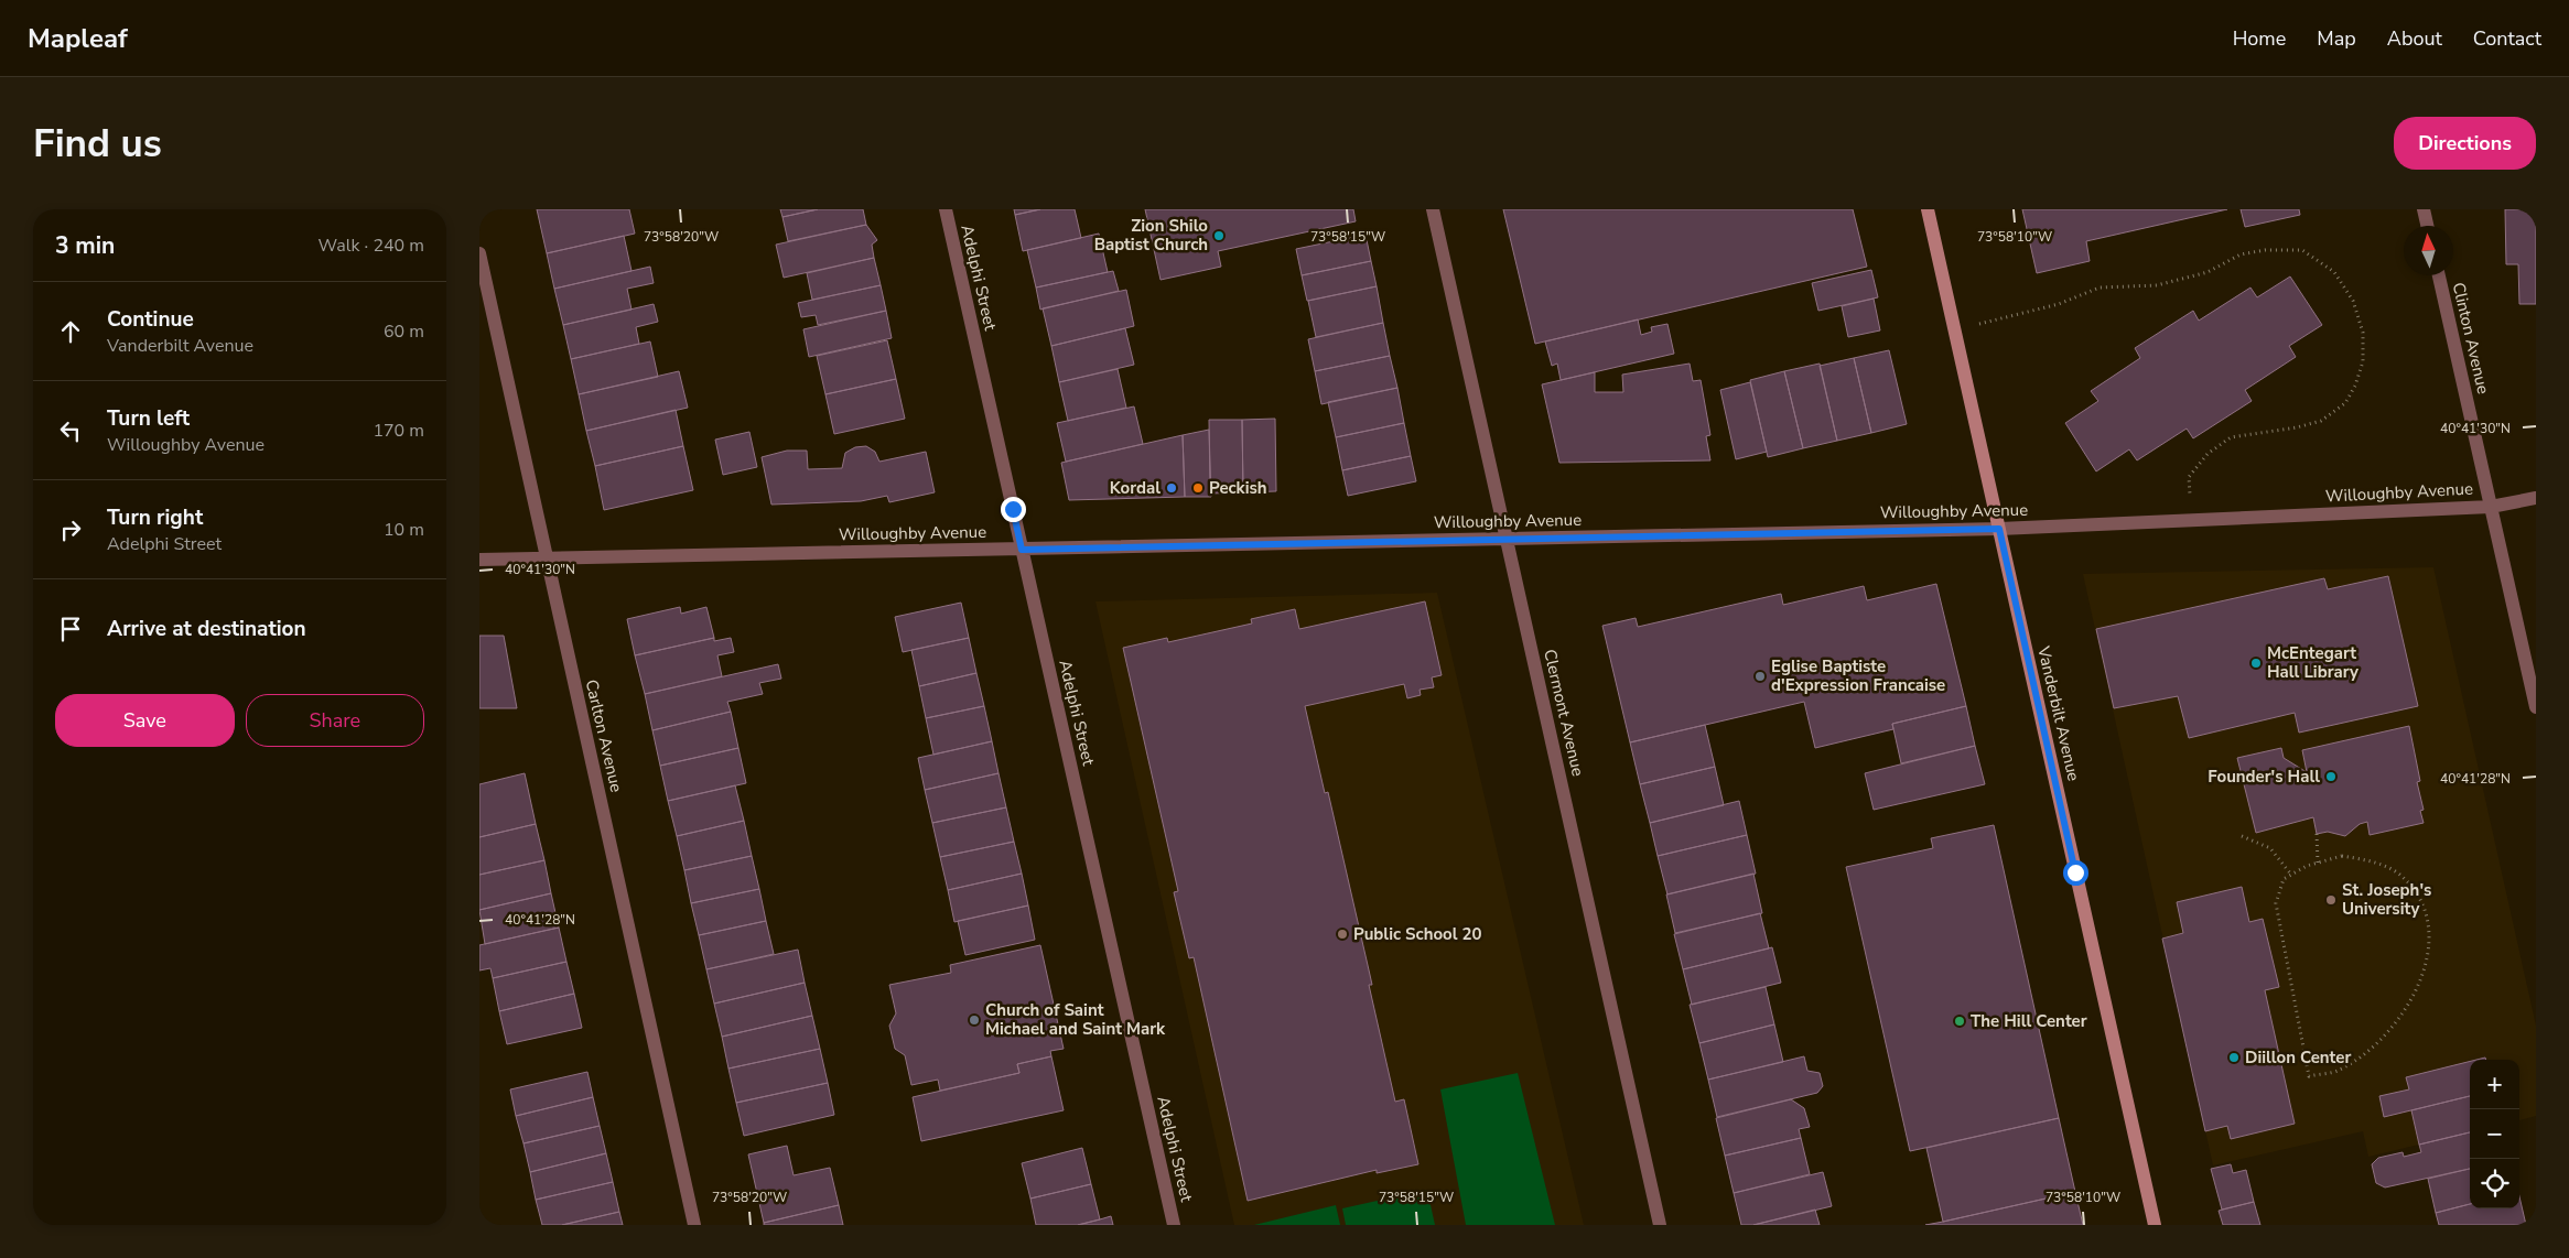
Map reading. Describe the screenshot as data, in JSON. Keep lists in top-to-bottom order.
{
  "streets": {
    "main road": ["Vanderbilt Avenue"],
    "street": [
      "Adelphi Street",
      "Clinton Avenue",
      "Willoughby Avenue",
      "Clermont Avenue",
      "Carlton Avenue"
    ]
  },
  "crossings": [
    ["Adelphi Street", "Willoughby Avenue"],
    ["Clinton Avenue", "Willoughby Avenue"],
    ["Willoughby Avenue", "Clermont Avenue"],
    ["Willoughby Avenue", "Vanderbilt Avenue"],
    ["Willoughby Avenue", "Carlton Avenue"]
  ],
  "places": [
    "Zion Shilo Baptist Church",
    "Kordal",
    "Peckish",
    "McEntegart Hall Library",
    "Eglise Baptiste d'Expression Francaise",
    "Founder's Hall",
    "St. Joseph's University",
    "Public School 20",
    "Church of Saint Michael and Saint Mark",
    "The Hill Center",
    "Diillon Center"
  ],
  "north": "top",
  "page": {
    "header": "Mapleaf",
    "nav": [
      "Home",
      "Map",
      "About",
      "Contact"
    ],
    "buttons": [
      "Directions",
      ["Save", "Share"]
    ],
    "title": "Find us",
    "heading": ["3 min", "Walk · 240 m"],
    "list": [
      ["Continue", "Vanderbilt Avenue", "60 m"],
      ["Turn left", "Willoughby Avenue", "170 m"],
      ["Turn right", "Adelphi Street", "10 m"],
      "Arrive at destination"
    ],
    "map_buttons": ["+", "−"]
  },
  "coordinates": [
    "73°58'20\"W",
    "73°58'15\"W",
    "73°58'10\"W",
    "40°41'30\"N",
    "40°41'28\"N"
  ]
}
